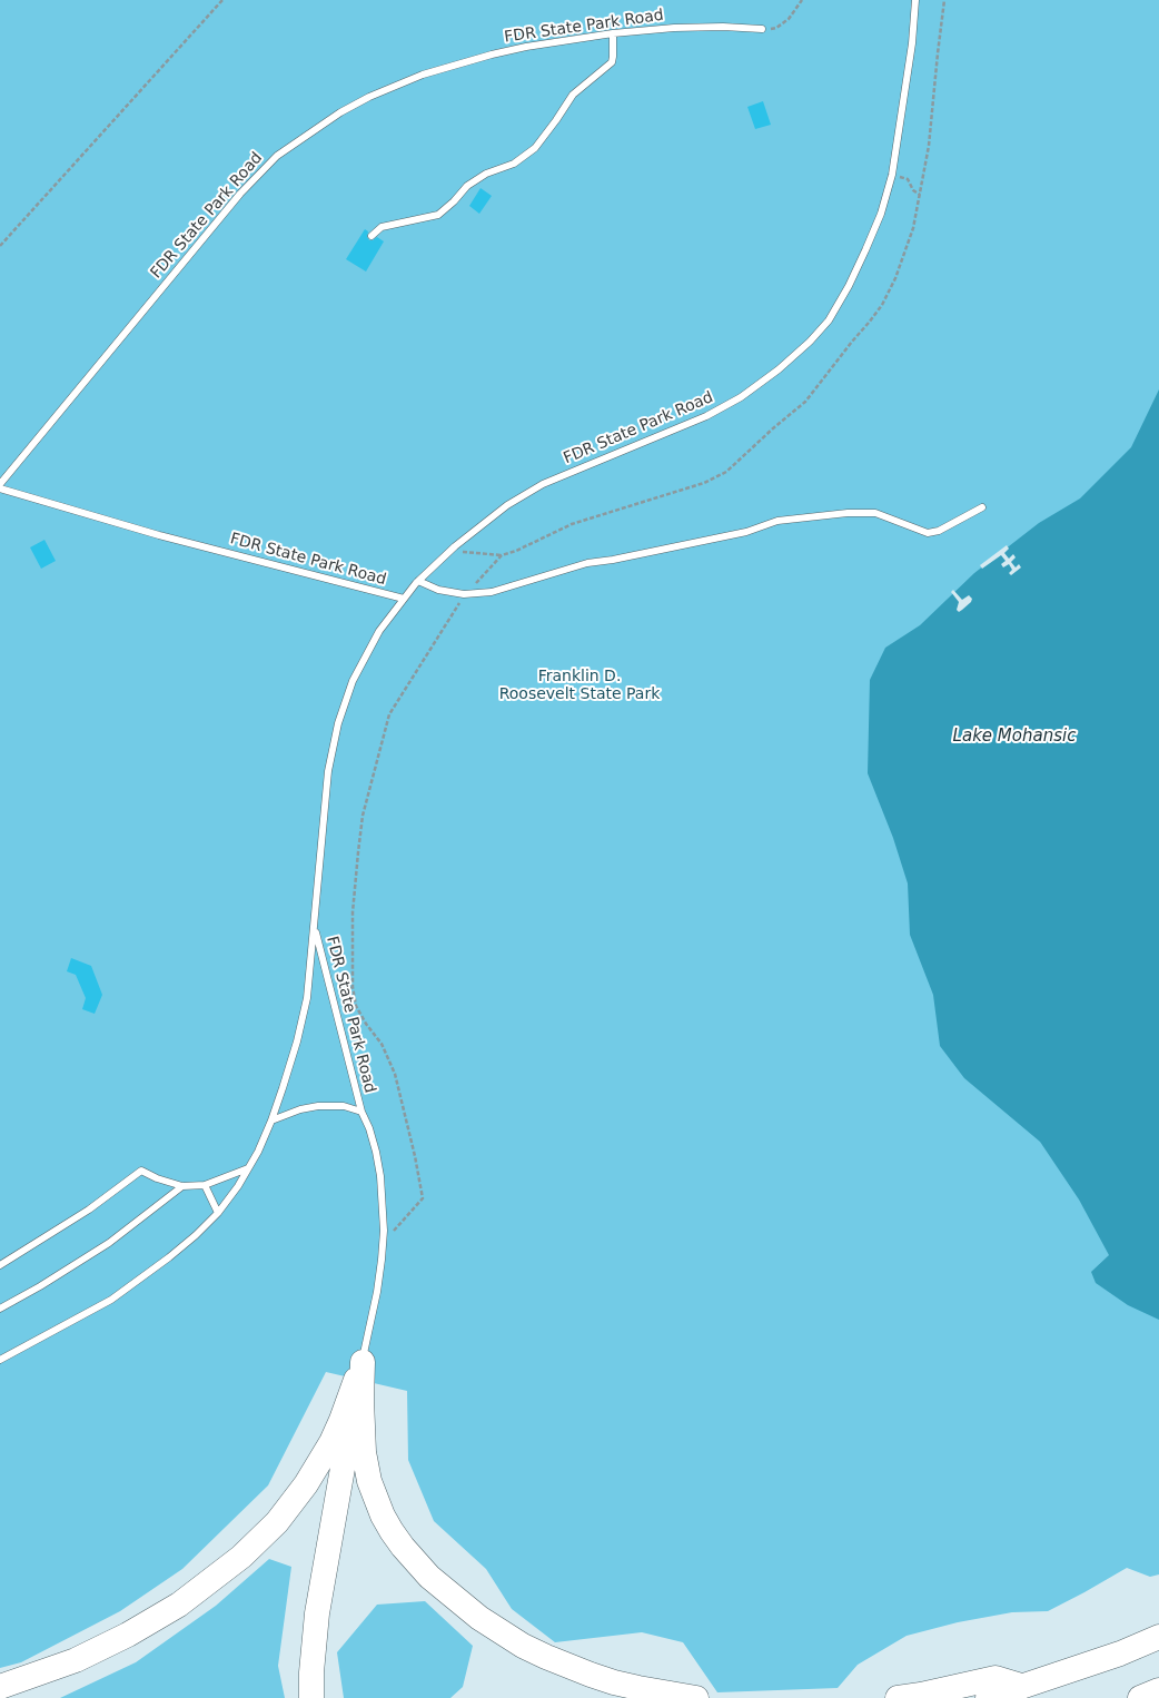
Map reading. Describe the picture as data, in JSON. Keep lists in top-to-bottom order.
{
  "streets": {
    "lane": ["FDR State Park Road"]
  },
  "water": ["Lake Mohansic"],
  "parks": ["Franklin D. Roosevelt State Park"]
}
